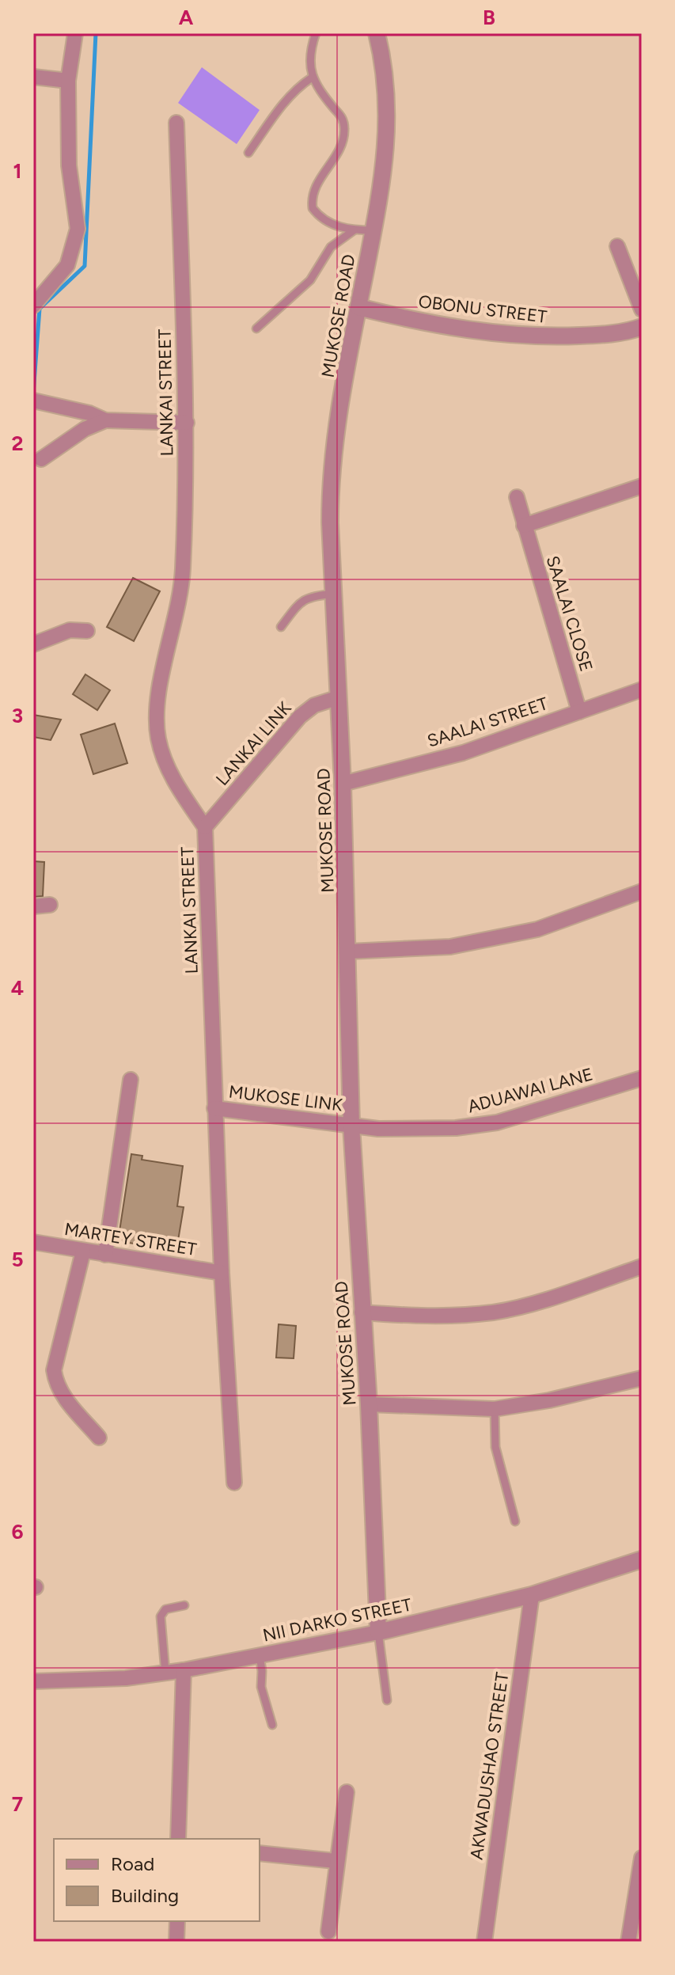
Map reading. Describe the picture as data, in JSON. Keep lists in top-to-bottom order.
{
  "streets": {
    "street": [
      "OBONU STREET",
      "MUKOSE ROAD",
      "LANKAI STREET",
      "SAALAI CLOSE",
      "SAALAI STREET",
      "LANKAI LINK",
      "ADUAWAI LANE",
      "MUKOSE LINK",
      "MARTEY STREET",
      "NII DARKO STREET",
      "AKWADUSHAO STREET"
    ]
  },
  "crossings": [
    ["OBONU STREET", "MUKOSE ROAD"],
    ["MUKOSE ROAD", "SAALAI STREET"],
    ["MUKOSE ROAD", "LANKAI LINK"],
    ["MUKOSE ROAD", "ADUAWAI LANE"],
    ["MUKOSE ROAD", "MUKOSE LINK"],
    ["MUKOSE ROAD", "NII DARKO STREET"],
    ["LANKAI STREET", "LANKAI LINK"],
    ["LANKAI STREET", "MUKOSE LINK"],
    ["LANKAI STREET", "MARTEY STREET"],
    ["SAALAI CLOSE", "SAALAI STREET"],
    ["ADUAWAI LANE", "MUKOSE LINK"],
    ["NII DARKO STREET", "AKWADUSHAO STREET"]
  ],
  "legend": ["Road", "Building"],
  "grid": {
    "columns": ["A", "B"],
    "rows": [
      "1",
      "2",
      "3",
      "4",
      "5",
      "6",
      "7"
    ]
  }
}
